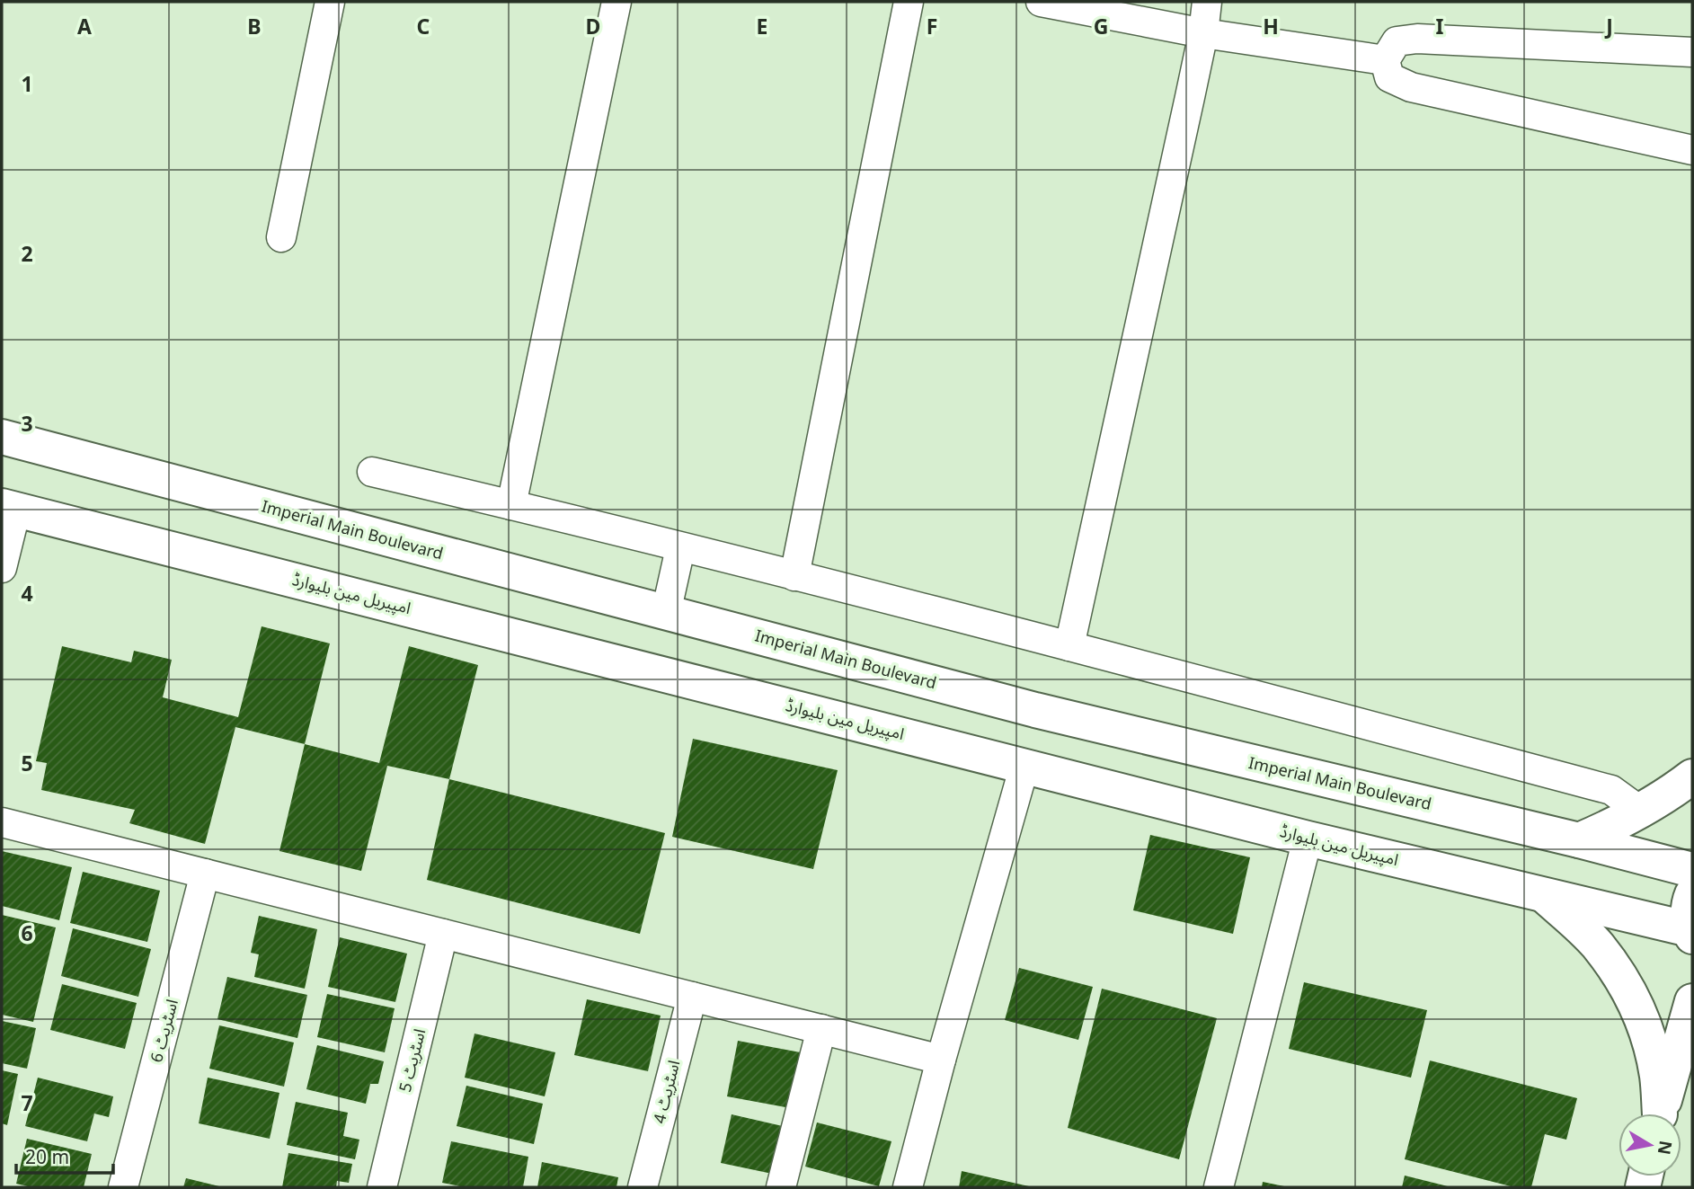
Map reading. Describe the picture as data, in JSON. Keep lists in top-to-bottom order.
{
  "streets": {
    "street": [
      "Imperial Main Boulevard",
      "امپیریل مین بلیوارڈ",
      "اسٹریٹ 6",
      "اسٹریٹ 5",
      "اسٹریٹ 4"
    ]
  },
  "scale_bar": "20 m",
  "north": "right",
  "grid": {
    "columns": [
      "A",
      "B",
      "C",
      "D",
      "E",
      "F",
      "G",
      "H",
      "I",
      "J"
    ],
    "rows": [
      "1",
      "2",
      "3",
      "4",
      "5",
      "6",
      "7"
    ]
  }
}
